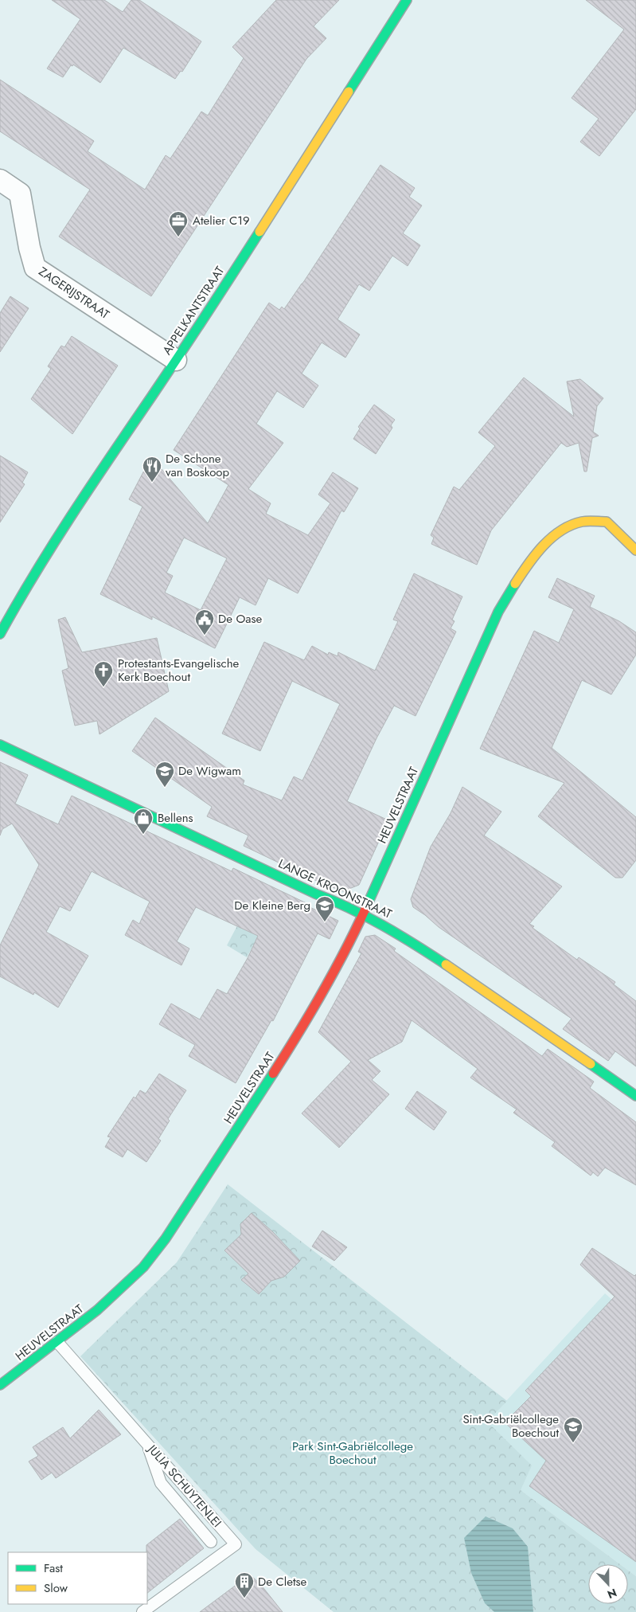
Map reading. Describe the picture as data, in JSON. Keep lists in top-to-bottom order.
{
  "streets": {
    "street": [
      "ZAGERIJSTRAAT",
      "APPELKANTSTRAAT",
      "HEUVELSTRAAT",
      "LANGE KROONSTRAAT"
    ],
    "lane": ["JULIA SCHUYTENLEI"]
  },
  "crossings": [
    ["ZAGERIJSTRAAT", "APPELKANTSTRAAT"],
    ["HEUVELSTRAAT", "LANGE KROONSTRAAT"],
    ["HEUVELSTRAAT", "JULIA SCHUYTENLEI"]
  ],
  "parks": ["Park Sint-Gabriëlcollege Boechout"],
  "places": {
    "office": ["Atelier C19"],
    "restaurant": ["De Schone van Boskoop"],
    "public building": ["De Oase"],
    "church": ["Protestants-Evangelische Kerk Boechout"],
    "school or university": ["De Wigwam", "De Kleine Berg", "Sint-Gabriëlcollege Boechout"],
    "shop": ["Bellens"],
    "building": ["De Cletse"]
  },
  "legend": ["Fast", "Slow"],
  "north": "bottom"
}
